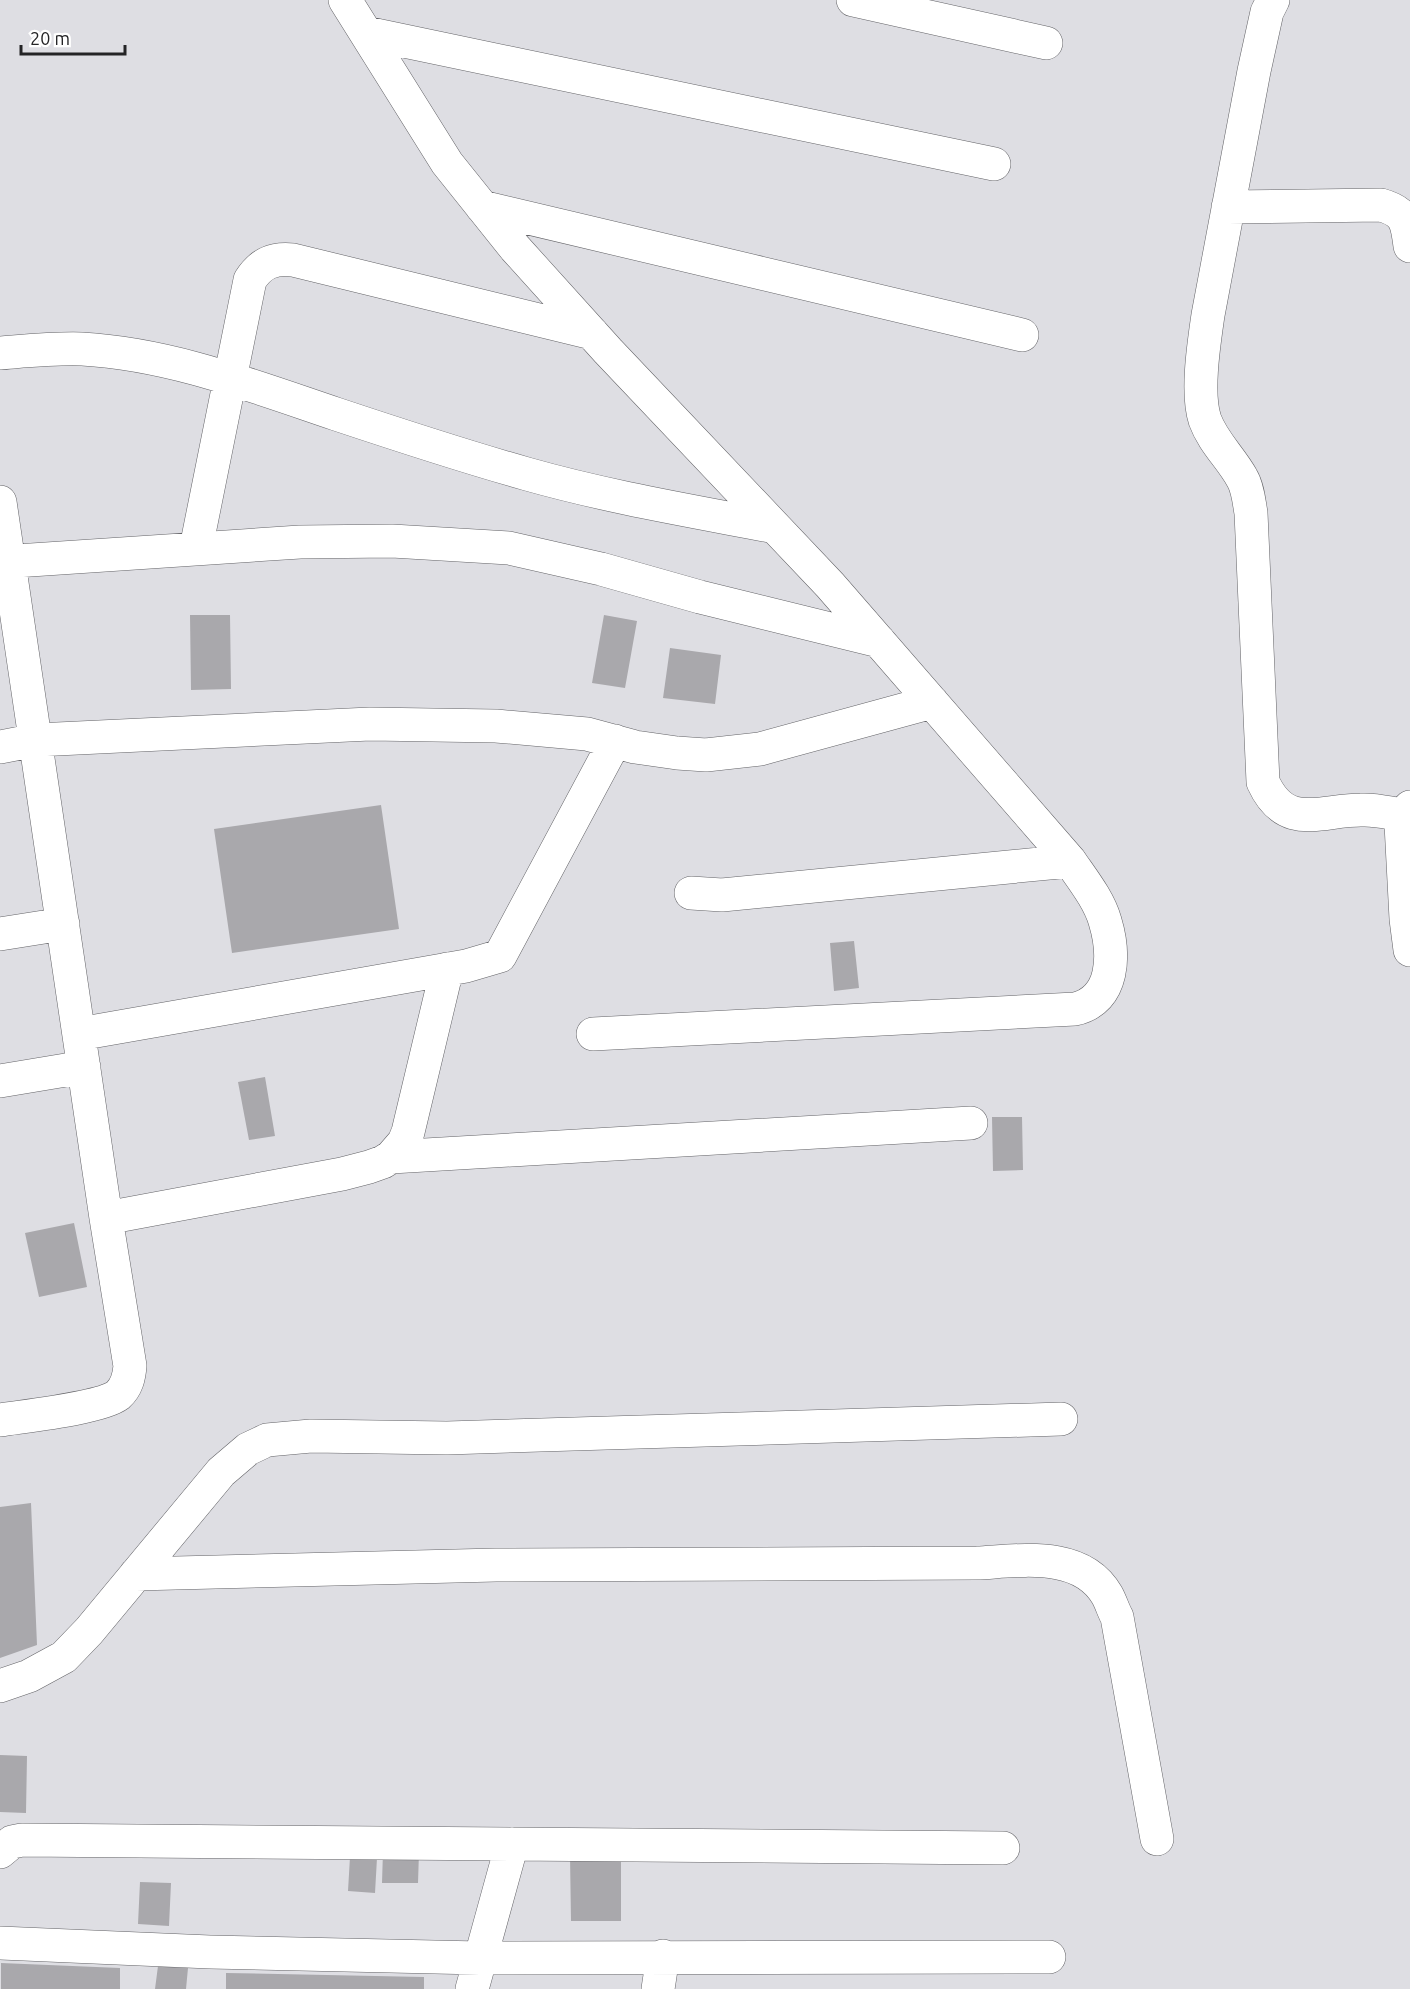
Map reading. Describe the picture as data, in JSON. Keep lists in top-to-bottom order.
{
  "scale_bar": "20 m"
}
